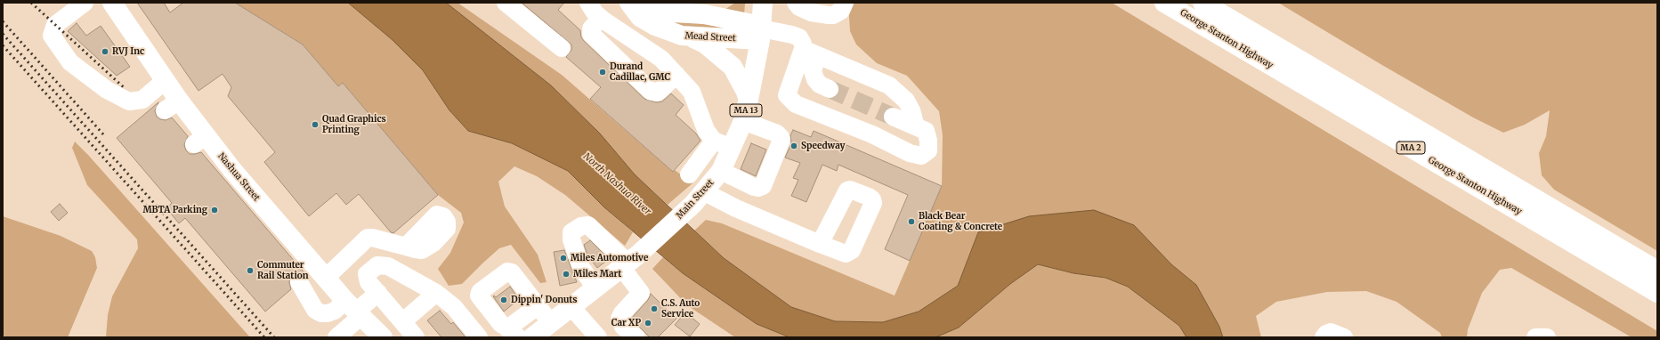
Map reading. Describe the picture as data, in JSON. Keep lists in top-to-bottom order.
{
  "streets": {
    "main road": [
      "Mead Street",
      "George Stanton Highway",
      "MA 13",
      "MA 2",
      "Nashua Street",
      "Main Street"
    ]
  },
  "crossings": [
    ["Mead Street", "Main Street"]
  ],
  "water": ["North Nashua River"],
  "places": [
    "RVJ Inc",
    "Durand Cadillac, GMC",
    "Quad Graphics Printing",
    "Speedway",
    "MBTA Parking",
    "Black Bear Coating & Concrete",
    "Miles Automotive",
    "Commuter Rail Station",
    "Miles Mart",
    "Dippin' Donuts",
    "C.S. Auto Service",
    "Car XP"
  ]
}
